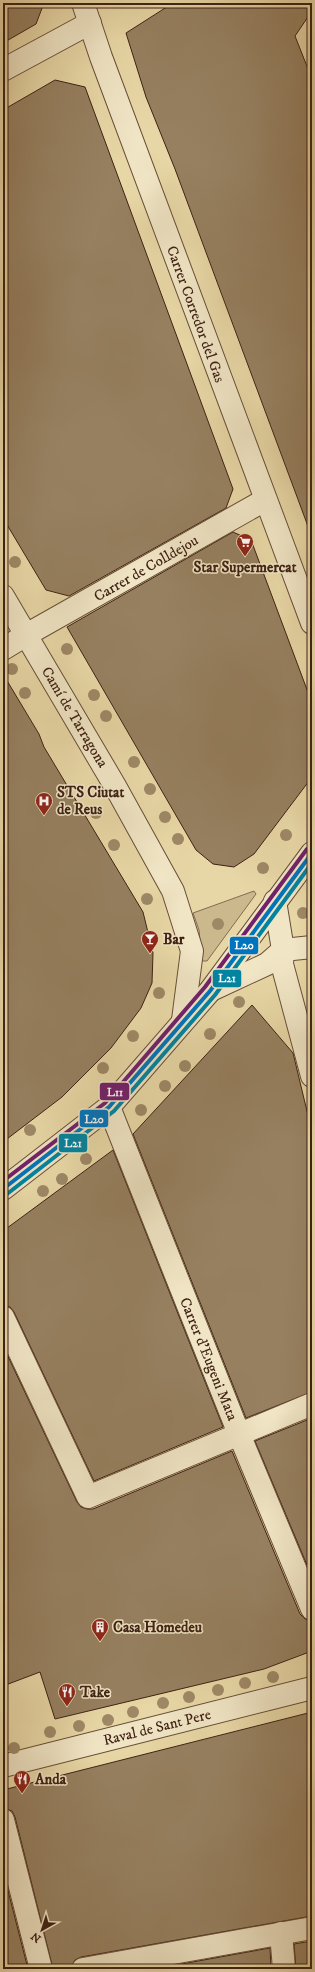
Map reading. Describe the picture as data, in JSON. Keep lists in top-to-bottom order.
{
  "streets": {
    "street": [
      "Carrer Corredor del Gas",
      "Carrer de Colldejou",
      "Camí de Tarragona",
      "Carrer d'Eugeni Mata",
      "Raval de Sant Pere"
    ]
  },
  "crossings": [
    ["Carrer Corredor del Gas", "Carrer de Colldejou"],
    ["Carrer de Colldejou", "Camí de Tarragona"]
  ],
  "places": {
    "supermarket": ["Star Supermercat"],
    "hospital": ["STS Ciutat de Reus"],
    "bar": ["Bar"],
    "building": ["Casa Homedeu"],
    "restaurant": ["Take", "Anda"]
  },
  "lines": ["transit line L11", "transit line L20", "transit line L21"],
  "north": "bottom left"
}
